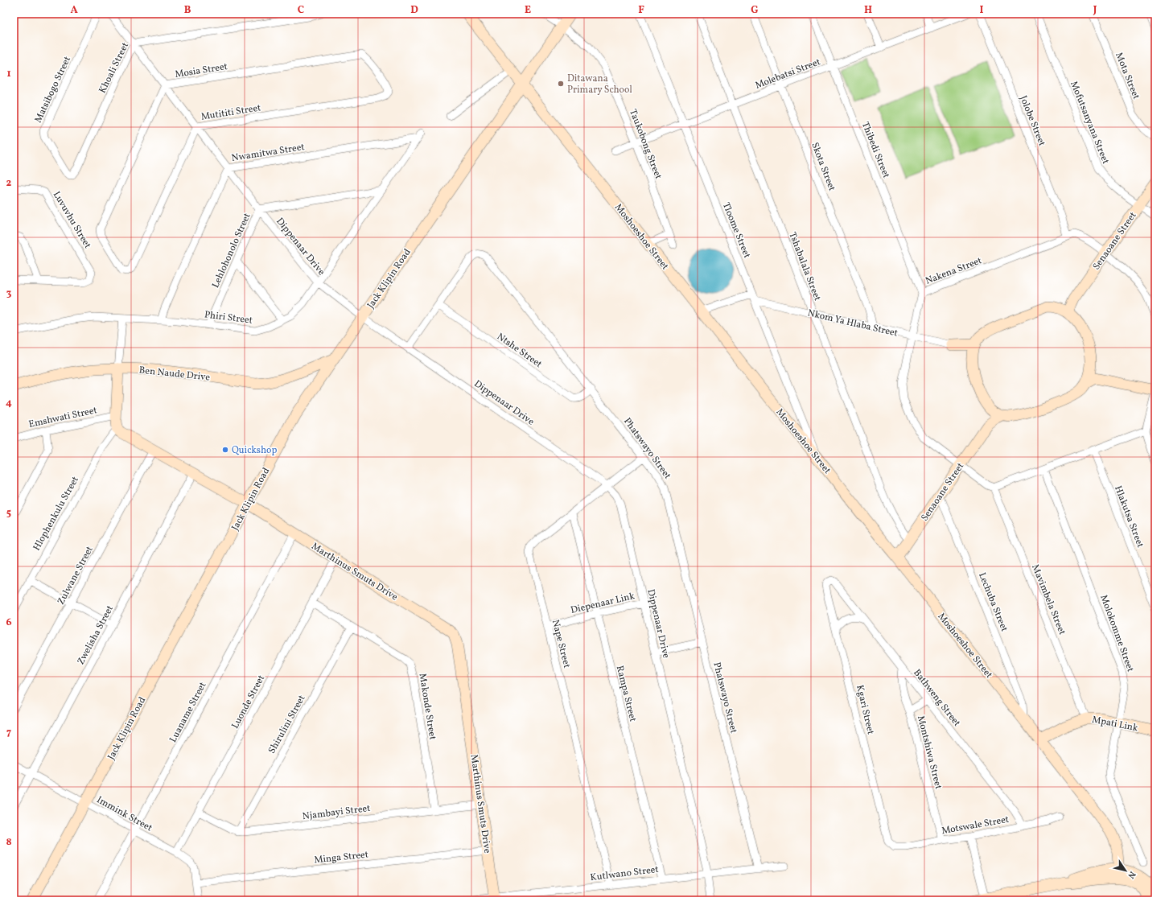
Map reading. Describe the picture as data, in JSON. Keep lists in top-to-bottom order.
{
  "streets": {
    "street": [
      "Khoali Street",
      "Mosia Street",
      "Molebatsi Street",
      "Mota Street",
      "Matsibogo Street",
      "Mutititi Street",
      "Jolobe Street",
      "Mofutsanyana Street",
      "Taukobong Street",
      "Thibedi Street",
      "Nwamitwa Street",
      "Skota Street",
      "Luvuvhu Street",
      "Tloome Street",
      "Moshoeshoe Street",
      "Senaoane Street",
      "Dippenaar Drive",
      "Lehlohonolo Street",
      "Tshabalala Street",
      "Nakena Street",
      "Jack Klipin Road",
      "Phiri Street",
      "Nkom Ya Hlaba Street",
      "Ntshe Street",
      "Ben Naude Drive",
      "Emshwati Street",
      "Phatswayo Street",
      "Hlophenkulu Street",
      "Hlakutsa Street",
      "Marthinus Smuts Drive",
      "Zulwane Street",
      "Mavimbela Street",
      "Lechuba Street",
      "Diepenaar Link",
      "Molokomme Street",
      "Zwelisha Street",
      "Nape Street",
      "Rampa Street",
      "Bathweng Street",
      "Luonde Street",
      "Makonde Street",
      "Kgari Street",
      "Luaname Street",
      "Mpati Link",
      "Shirulini Street",
      "Montshiwa Street",
      "Njambayi Street",
      "Immink Street",
      "Motswale Street",
      "Minga Street",
      "Kutlwano Street"
    ]
  },
  "crossings": [
    ["Khoali Street", "Matsibogo Street"],
    ["Khoali Street", "Dippenaar Drive"],
    ["Mosia Street", "Mutititi Street"],
    ["Mosia Street", "Dippenaar Drive"],
    ["Molebatsi Street", "Taukobong Street"],
    ["Molebatsi Street", "Thibedi Street"],
    ["Molebatsi Street", "Skota Street"],
    ["Molebatsi Street", "Tloome Street"],
    ["Molebatsi Street", "Tshabalala Street"],
    ["Mutititi Street", "Dippenaar Drive"],
    ["Jolobe Street", "Nakena Street"],
    ["Mofutsanyana Street", "Senaoane Street"],
    ["Taukobong Street", "Jack Klipin Road"],
    ["Thibedi Street", "Nakena Street"],
    ["Nwamitwa Street", "Dippenaar Drive"],
    ["Nwamitwa Street", "Phiri Street"],
    ["Skota Street", "Nkom Ya Hlaba Street"],
    ["Tloome Street", "Moshoeshoe Street"],
    ["Tloome Street", "Nkom Ya Hlaba Street"],
    ["Moshoeshoe Street", "Senaoane Street"],
    ["Moshoeshoe Street", "Jack Klipin Road"],
    ["Moshoeshoe Street", "Lechuba Street"],
    ["Moshoeshoe Street", "Mpati Link"],
    ["Senaoane Street", "Tshabalala Street"],
    ["Senaoane Street", "Nakena Street"],
    ["Senaoane Street", "Nkom Ya Hlaba Street"],
    ["Senaoane Street", "Lechuba Street"],
    ["Dippenaar Drive", "Lehlohonolo Street"],
    ["Dippenaar Drive", "Jack Klipin Road"],
    ["Dippenaar Drive", "Phiri Street"],
    ["Dippenaar Drive", "Phatswayo Street"],
    ["Dippenaar Drive", "Diepenaar Link"],
    ["Dippenaar Drive", "Nape Street"],
    ["Dippenaar Drive", "Kutlwano Street"],
    ["Lehlohonolo Street", "Phiri Street"],
    ["Tshabalala Street", "Nkom Ya Hlaba Street"],
    ["Nakena Street", "Nkom Ya Hlaba Street"],
    ["Nakena Street", "Mavimbela Street"],
    ["Jack Klipin Road", "Ben Naude Drive"],
    ["Jack Klipin Road", "Marthinus Smuts Drive"],
    ["Jack Klipin Road", "Immink Street"],
    ["Ntshe Street", "Phatswayo Street"],
    ["Phatswayo Street", "Nape Street"],
    ["Phatswayo Street", "Kutlwano Street"],
    ["Hlophenkulu Street", "Marthinus Smuts Drive"],
    ["Marthinus Smuts Drive", "Zulwane Street"],
    ["Marthinus Smuts Drive", "Zwelisha Street"],
    ["Marthinus Smuts Drive", "Luonde Street"],
    ["Marthinus Smuts Drive", "Luaname Street"],
    ["Marthinus Smuts Drive", "Njambayi Street"],
    ["Marthinus Smuts Drive", "Minga Street"],
    ["Marthinus Smuts Drive", "Kutlwano Street"],
    ["Mavimbela Street", "Mpati Link"],
    ["Diepenaar Link", "Nape Street"],
    ["Diepenaar Link", "Rampa Street"],
    ["Molokomme Street", "Mpati Link"],
    ["Zwelisha Street", "Immink Street"],
    ["Nape Street", "Rampa Street"],
    ["Nape Street", "Kutlwano Street"],
    ["Rampa Street", "Kutlwano Street"],
    ["Bathweng Street", "Kgari Street"],
    ["Bathweng Street", "Montshiwa Street"],
    ["Bathweng Street", "Motswale Street"],
    ["Luonde Street", "Makonde Street"],
    ["Luonde Street", "Immink Street"],
    ["Makonde Street", "Shirulini Street"],
    ["Makonde Street", "Njambayi Street"],
    ["Kgari Street", "Motswale Street"],
    ["Luaname Street", "Immink Street"],
    ["Shirulini Street", "Njambayi Street"],
    ["Montshiwa Street", "Motswale Street"],
    ["Immink Street", "Minga Street"]
  ],
  "places": ["Ditawana Primary School", "Quickshop"],
  "north": "bottom right",
  "grid": {
    "columns": [
      "A",
      "B",
      "C",
      "D",
      "E",
      "F",
      "G",
      "H",
      "I",
      "J"
    ],
    "rows": [
      "1",
      "2",
      "3",
      "4",
      "5",
      "6",
      "7",
      "8"
    ]
  }
}
